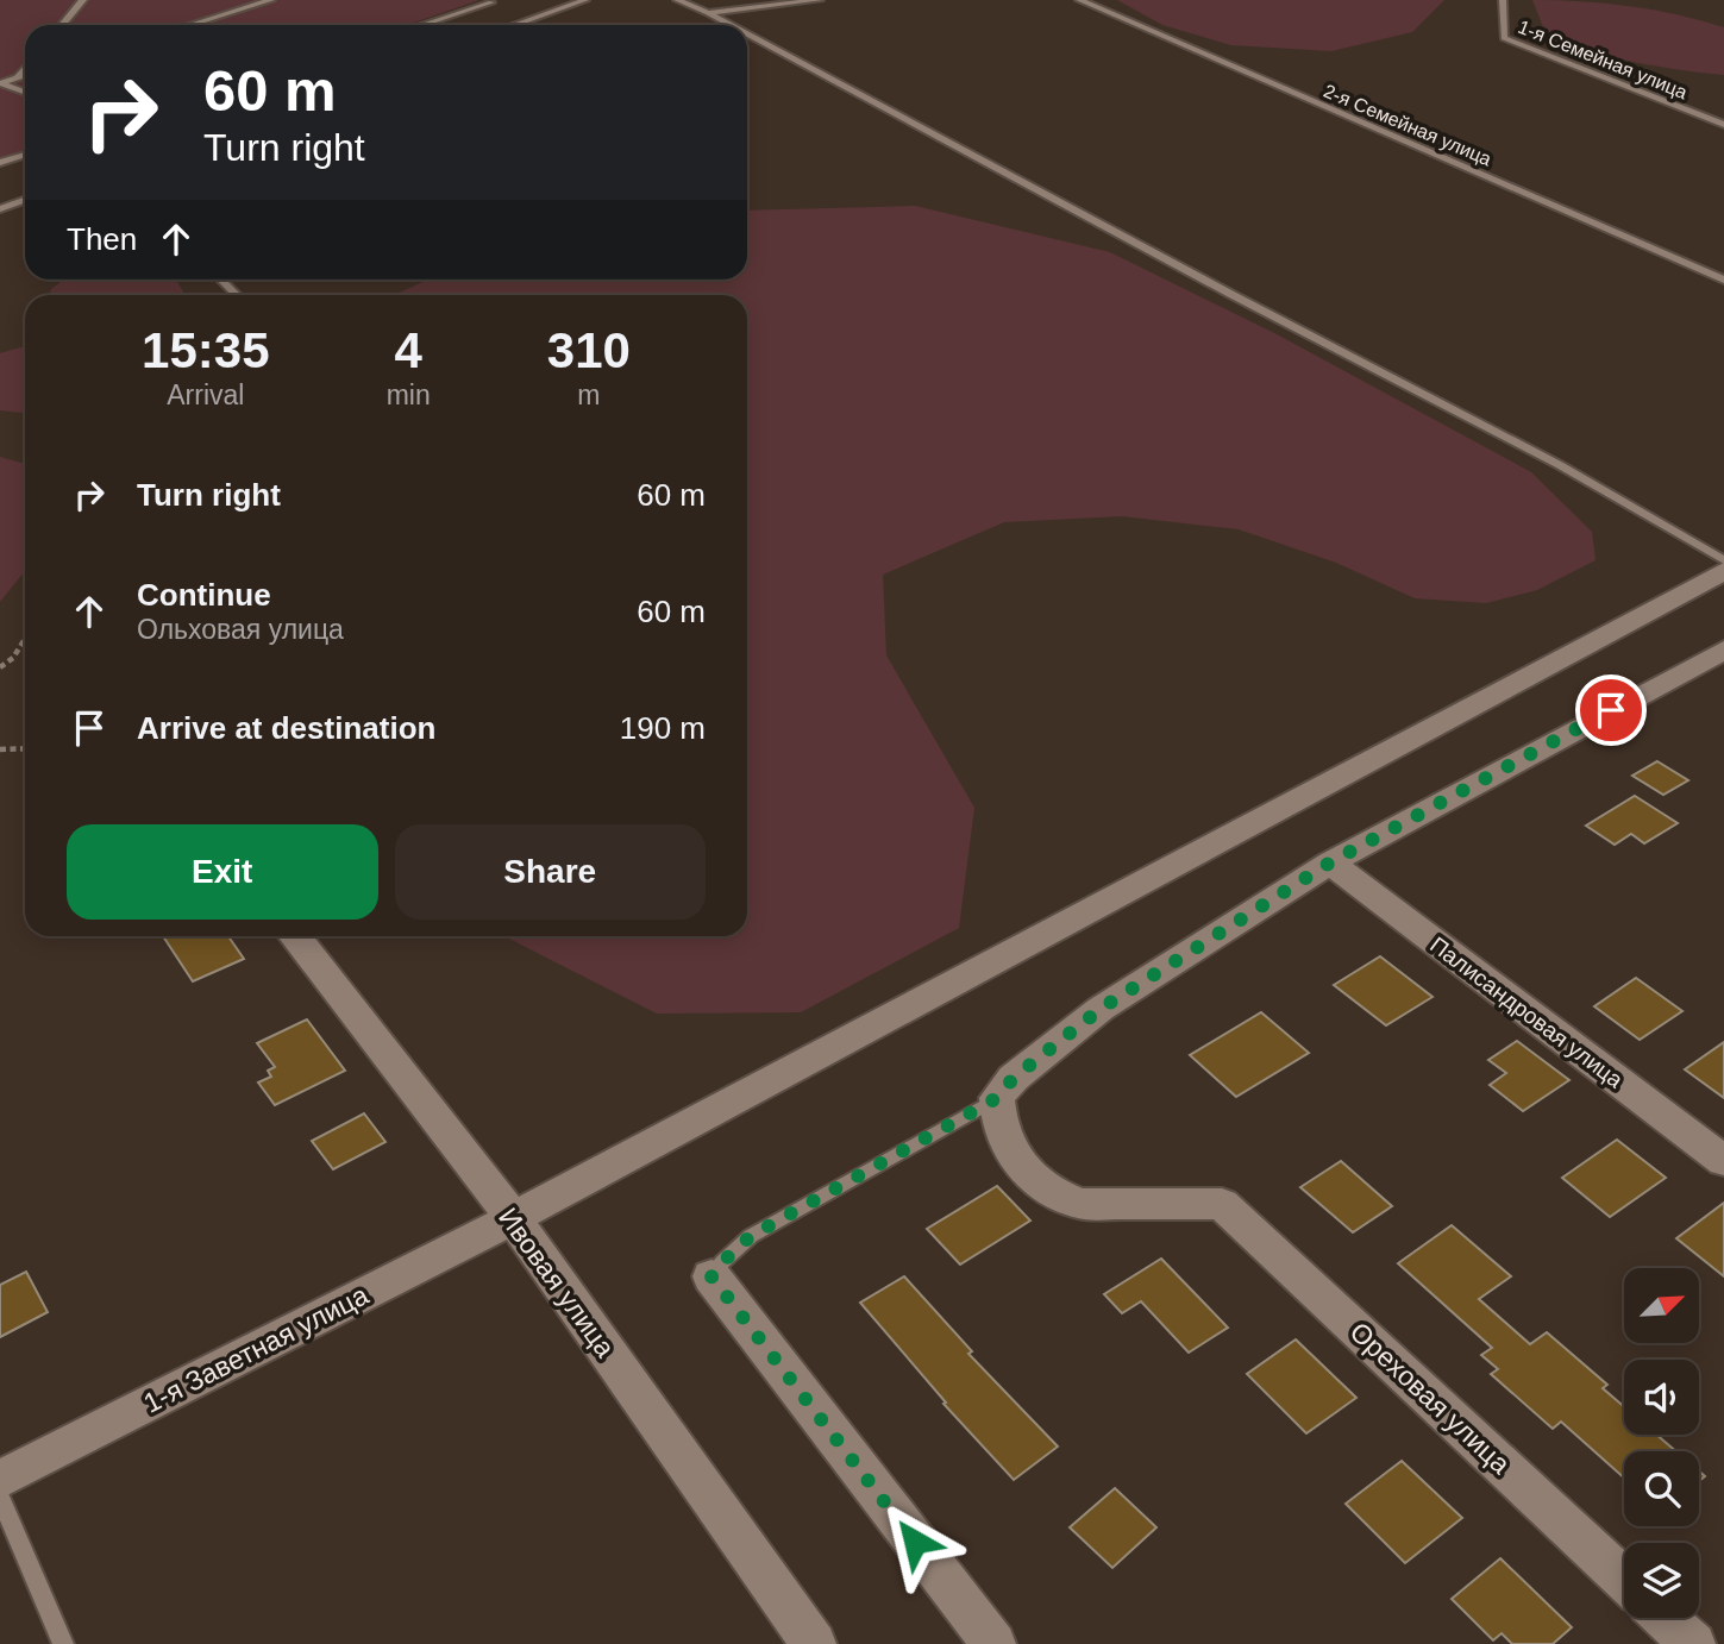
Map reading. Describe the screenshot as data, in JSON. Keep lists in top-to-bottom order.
{
  "streets": {
    "street": [
      "Палисандровая улица",
      "Ивовая улица",
      "1-я Заветная улица",
      "Ореховая улица"
    ],
    "lane": ["1-я Семейная улица", "2-я Семейная улица"]
  },
  "crossings": [
    ["Ивовая улица", "1-я Заветная улица"]
  ],
  "north": "top right",
  "page": {
    "turn": ["60 m", "Turn right"],
    "then": "Then",
    "eta": [
      "15:35",
      "Arrival",
      "4",
      "min",
      "310",
      "m"
    ],
    "list": [
      {
        "name": "Turn right",
        "value": "60 m"
      },
      {
        "name": "Continue",
        "note": "Ольховая улица",
        "value": "60 m"
      },
      {
        "name": "Arrive at destination",
        "value": "190 m"
      }
    ],
    "buttons": ["Exit", "Share"]
  }
}
